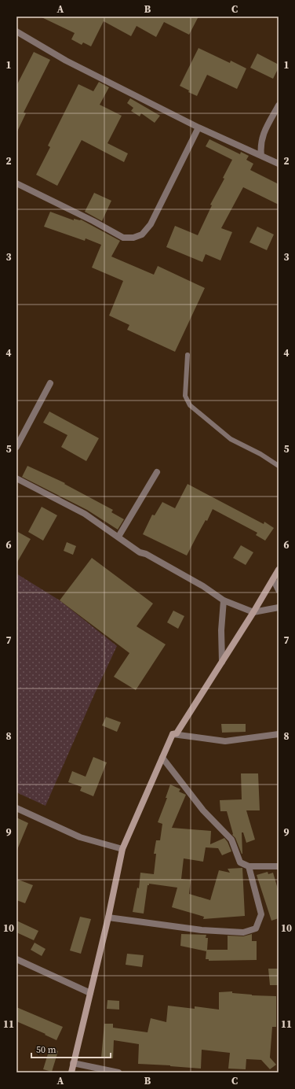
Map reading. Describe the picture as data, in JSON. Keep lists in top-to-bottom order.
{
  "scale_bar": "50 m",
  "grid": {
    "columns": ["A", "B", "C"],
    "rows": [
      "1",
      "2",
      "3",
      "4",
      "5",
      "6",
      "7",
      "8",
      "9",
      "10",
      "11"
    ]
  }
}
